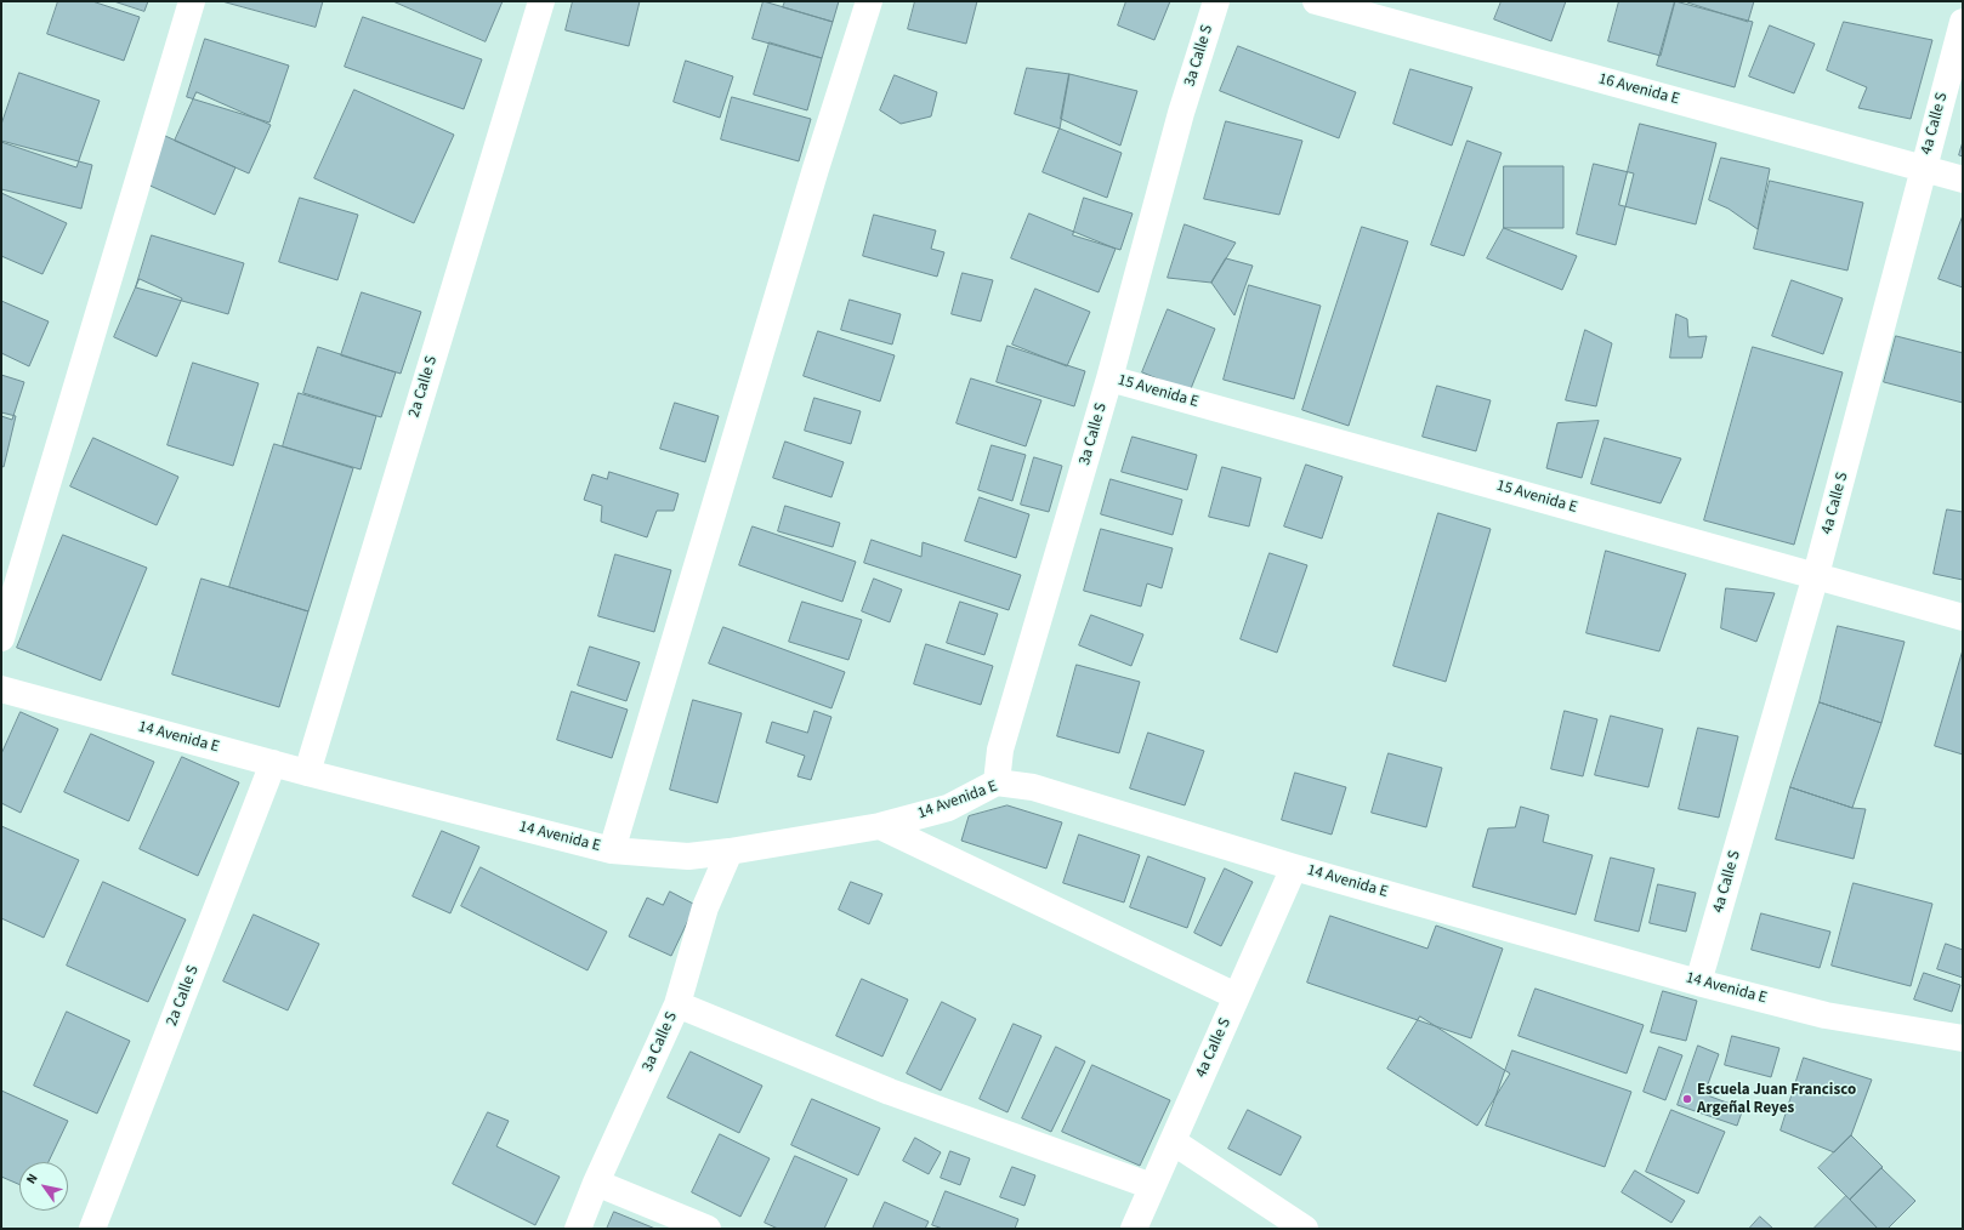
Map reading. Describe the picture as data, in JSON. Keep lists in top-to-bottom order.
{
  "streets": {
    "street": [
      "3a Calle S",
      "16 Avenida E",
      "4a Calle S",
      "2a Calle S",
      "15 Avenida E",
      "14 Avenida E"
    ]
  },
  "crossings": [
    ["3a Calle S", "15 Avenida E"],
    ["3a Calle S", "14 Avenida E"],
    ["16 Avenida E", "4a Calle S"],
    ["4a Calle S", "15 Avenida E"],
    ["4a Calle S", "14 Avenida E"],
    ["2a Calle S", "14 Avenida E"]
  ],
  "places": ["Escuela Juan Francisco Argeñal Reyes"],
  "north": "top left"
}
